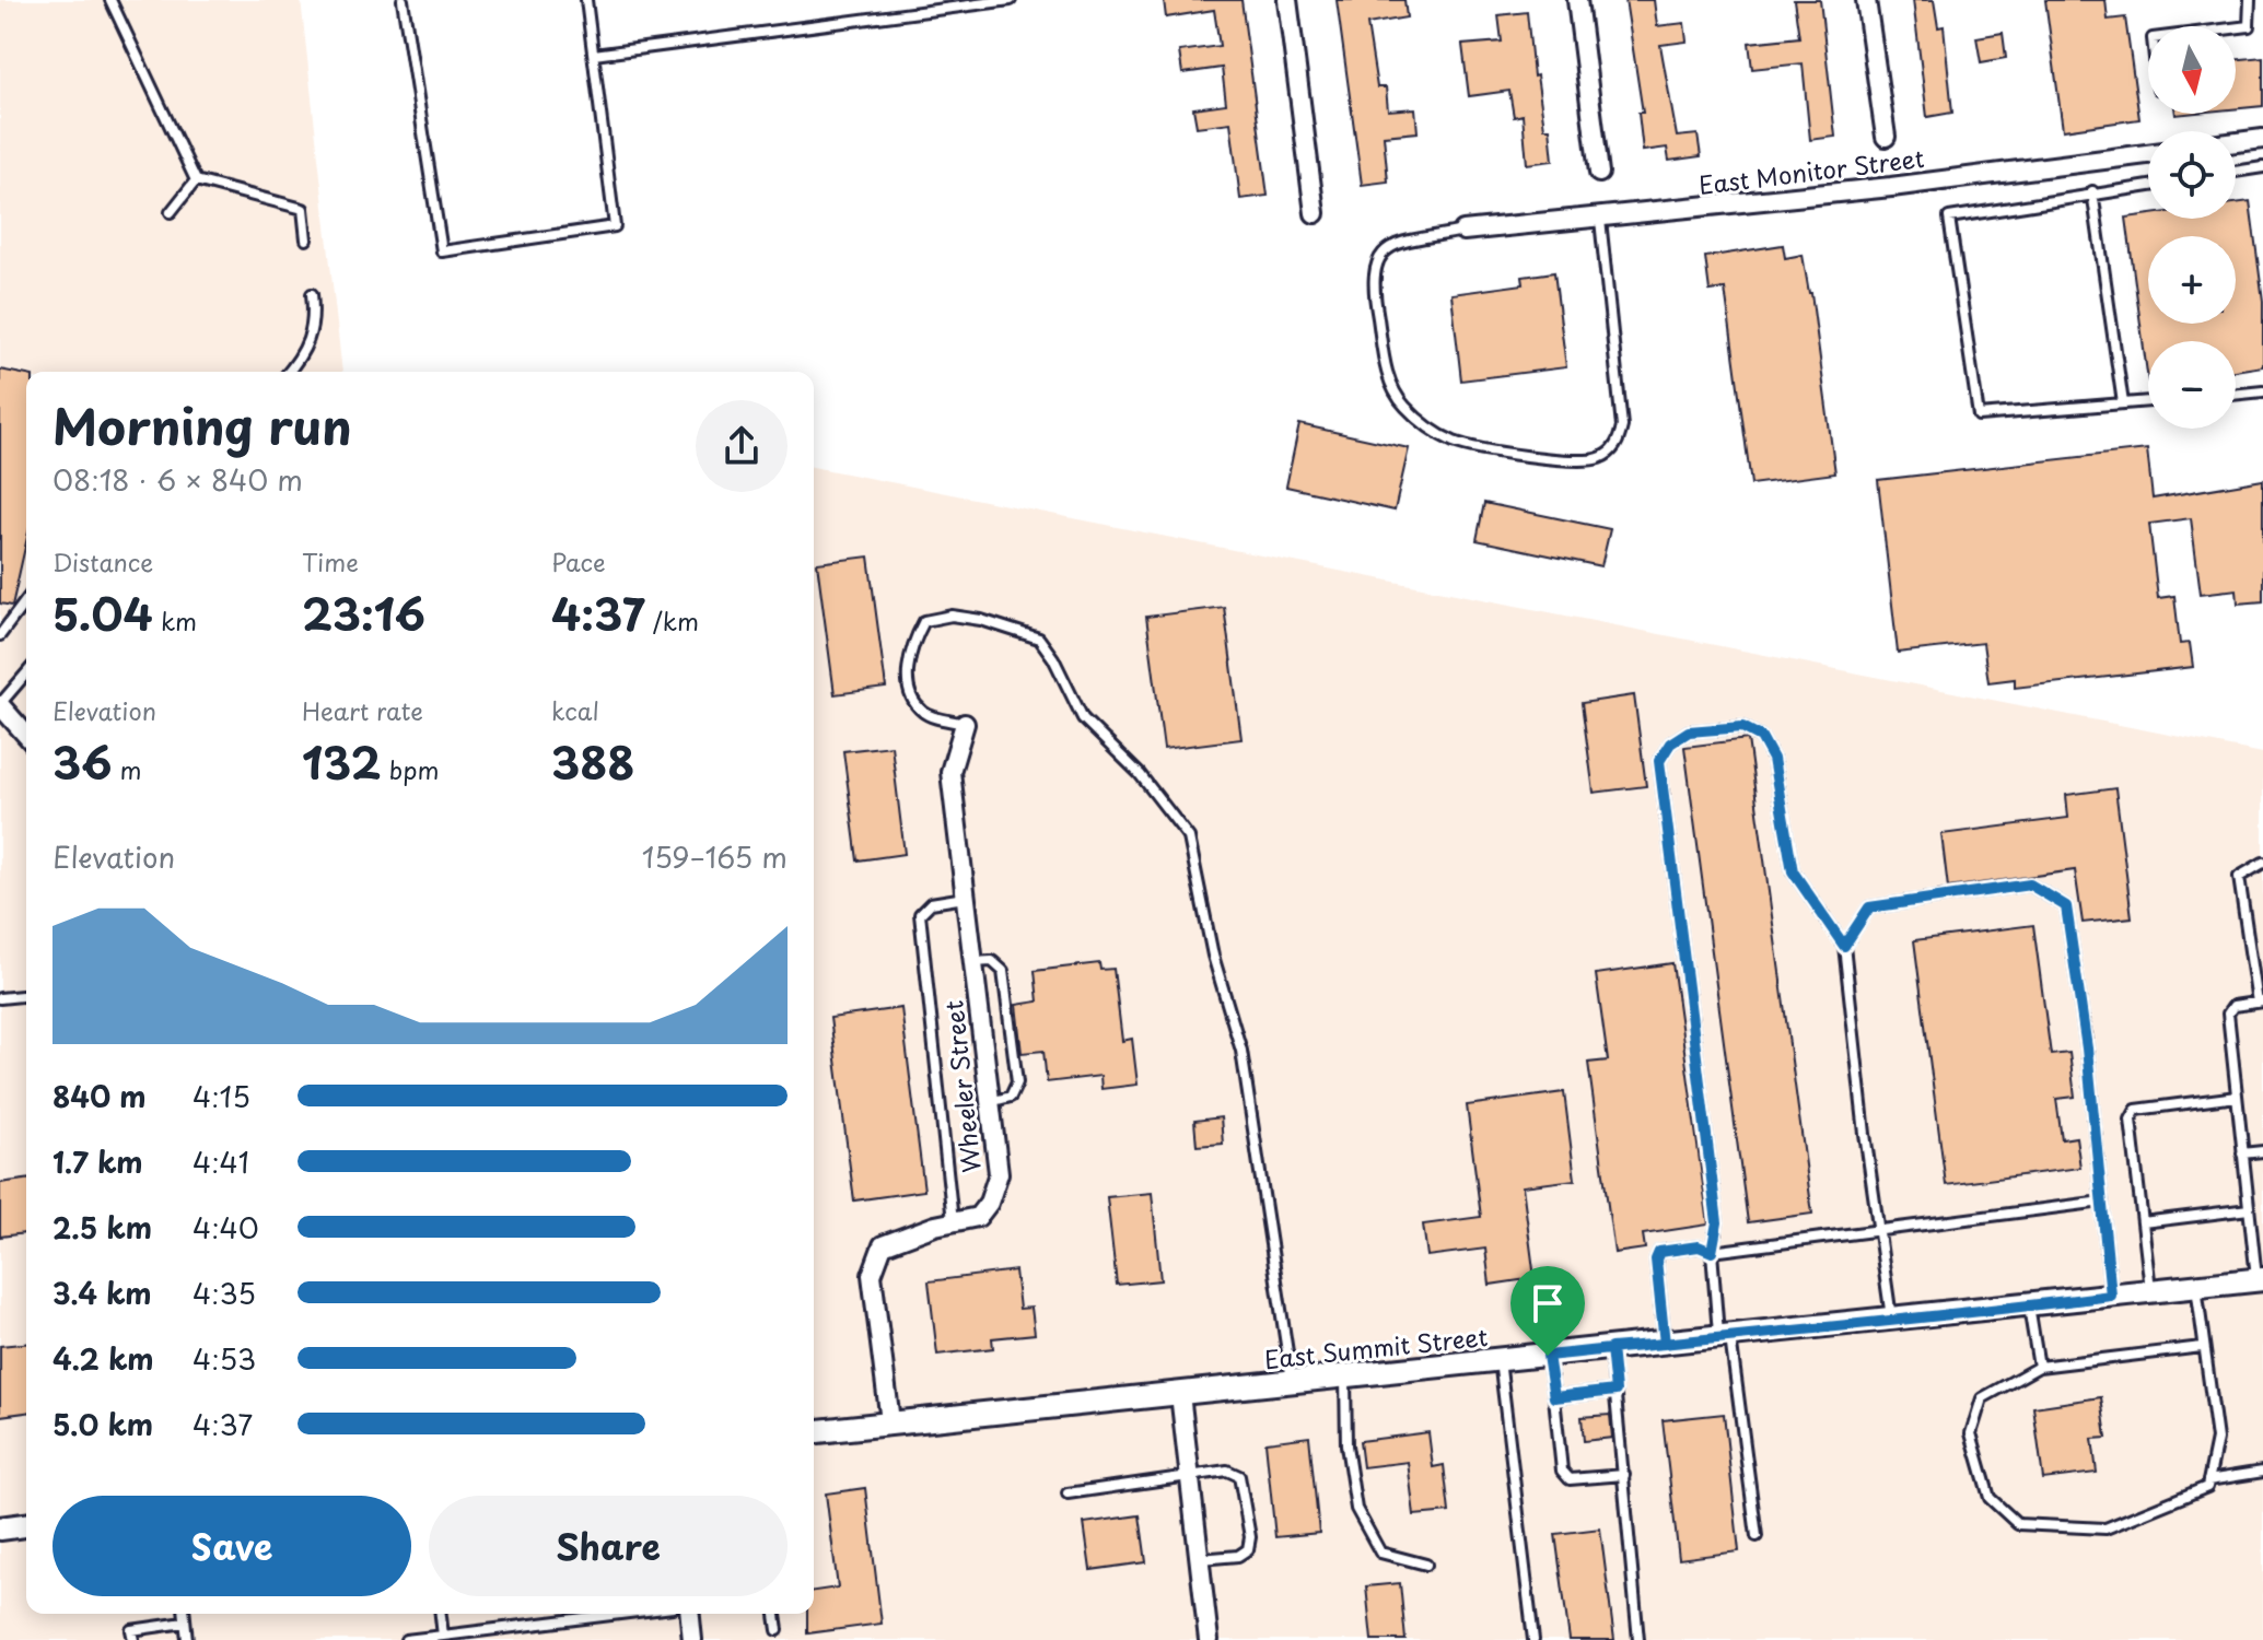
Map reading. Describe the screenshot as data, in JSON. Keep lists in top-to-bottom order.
{
  "streets": {
    "street": ["East Monitor Street", "Wheeler Street", "East Summit Street"]
  },
  "crossings": [
    ["Wheeler Street", "East Summit Street"]
  ],
  "north": "bottom",
  "page": {
    "map_buttons": ["+", "−"],
    "heading": ["Morning run", "08:18 · 6 × 840 m"],
    "stats": [
      ["Distance", "5.04 km"],
      ["Time", "23:16"],
      ["Pace", "4:37 /km"],
      ["Elevation", "36 m"],
      ["Heart rate", "132 bpm"],
      ["kcal", "388"]
    ],
    "chart": ["Elevation", "159–165 m"],
    "list": [
      {
        "name": "840 m",
        "note": "4:15"
      },
      {
        "name": "1.7 km",
        "note": "4:41"
      },
      {
        "name": "2.5 km",
        "note": "4:40"
      },
      {
        "name": "3.4 km",
        "note": "4:35"
      },
      {
        "name": "4.2 km",
        "note": "4:53"
      },
      {
        "name": "5.0 km",
        "note": "4:37"
      }
    ],
    "buttons": ["Save", "Share"]
  }
}
